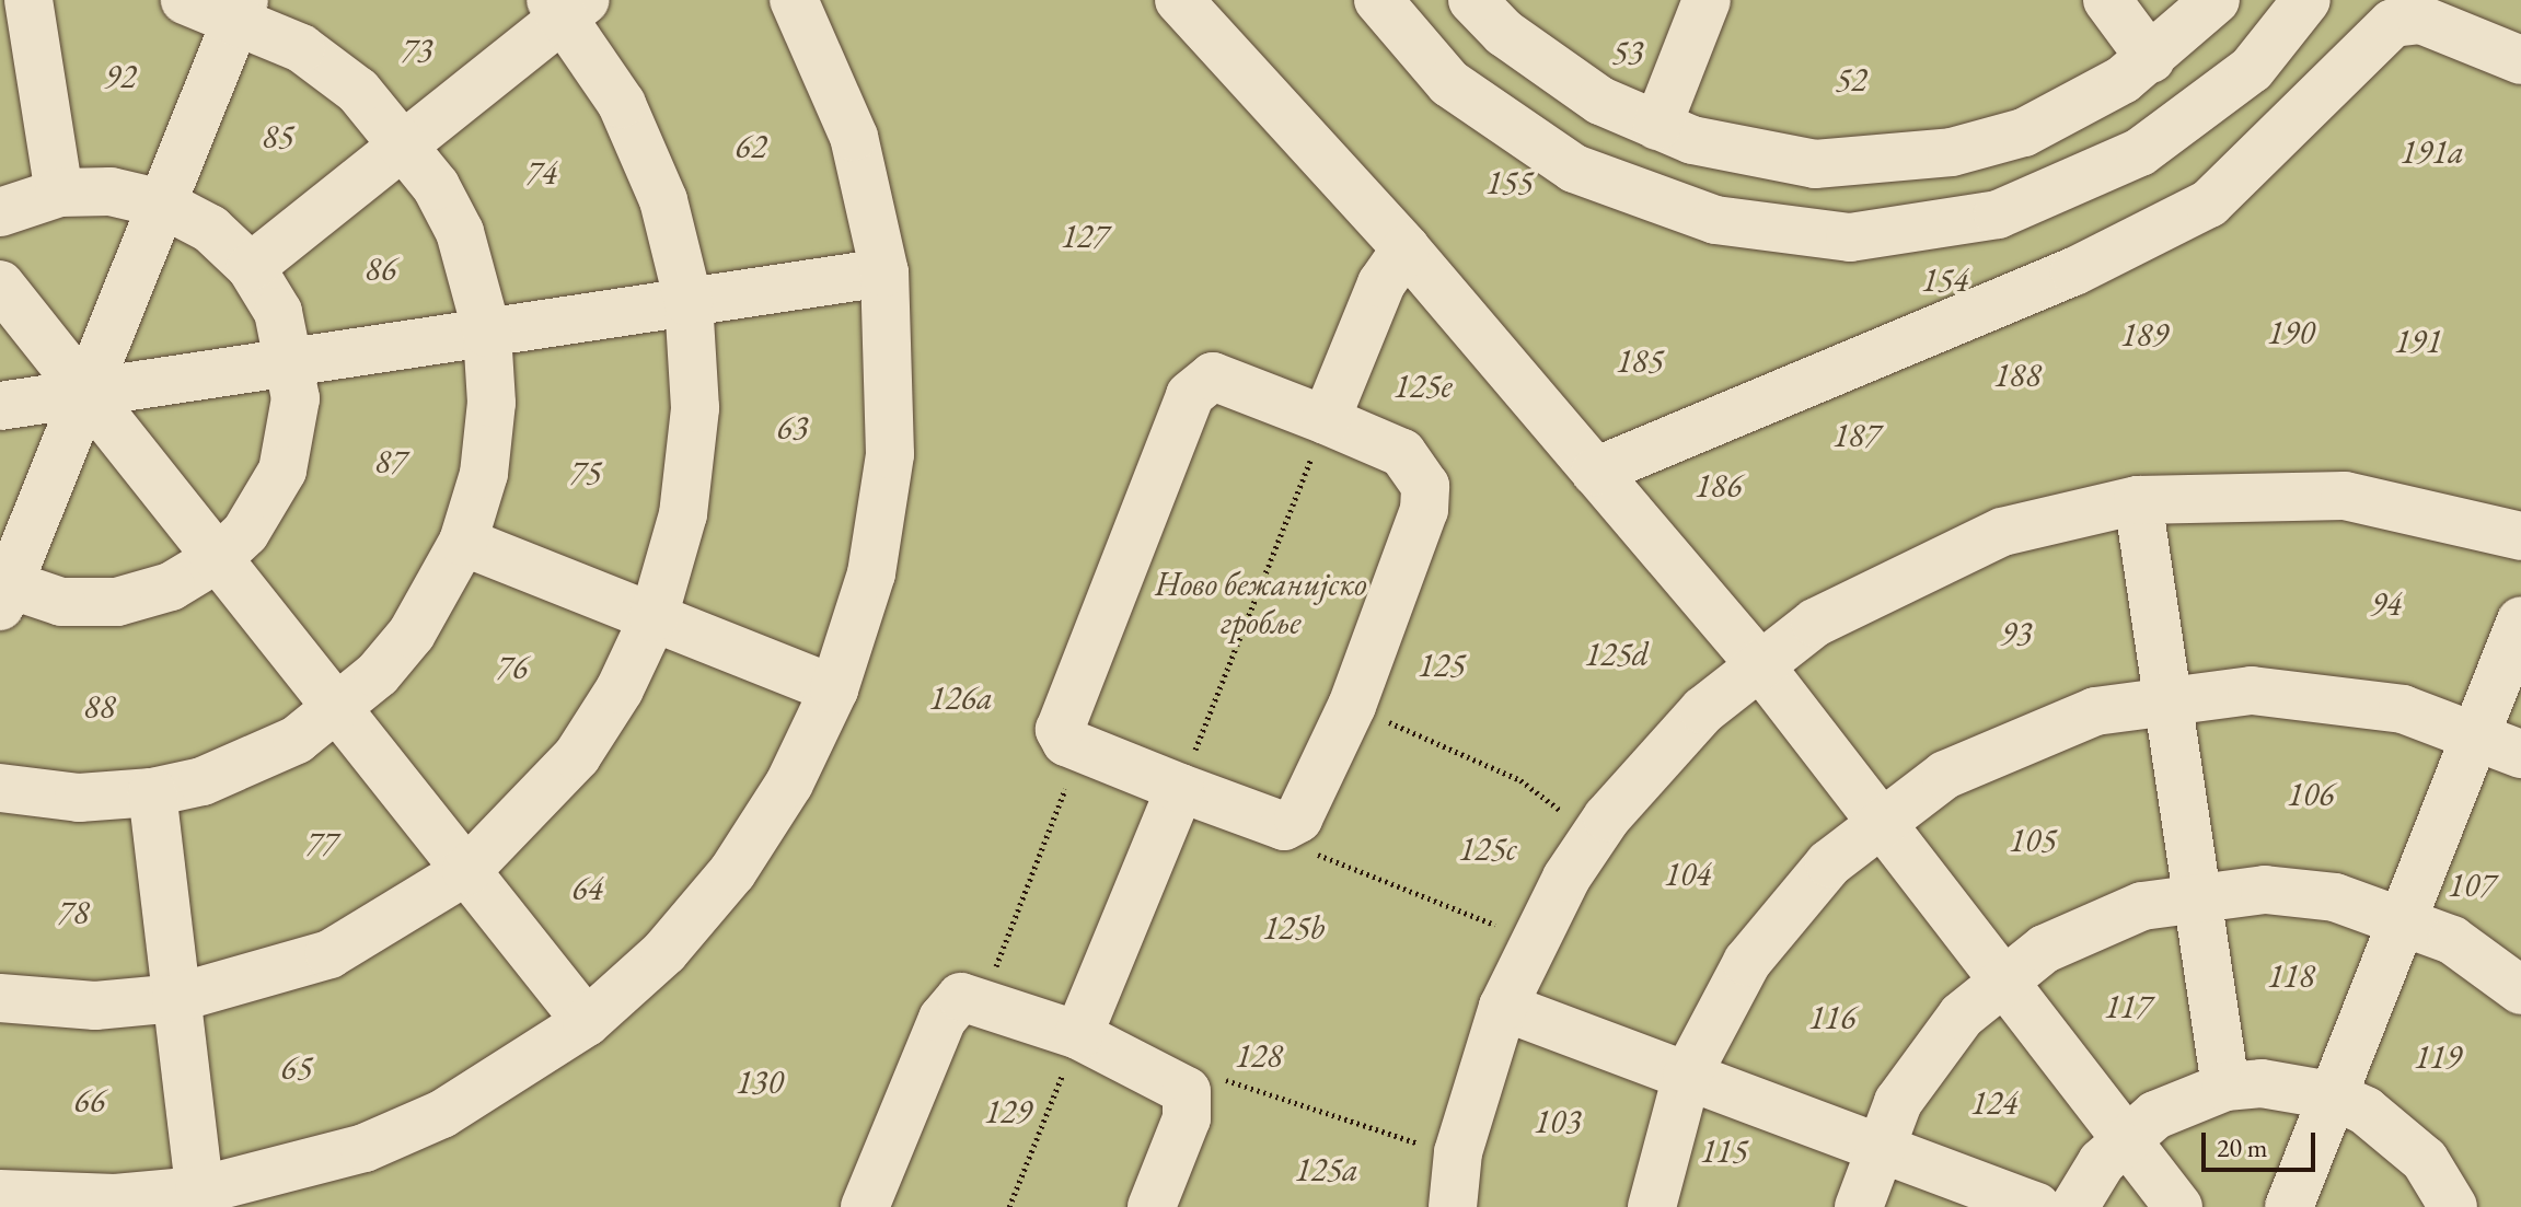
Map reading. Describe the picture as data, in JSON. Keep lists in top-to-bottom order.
{
  "parks": [
    "73",
    "53",
    "92",
    "52",
    "85",
    "62",
    "191a",
    "74",
    "155",
    "127",
    "86",
    "154",
    "190",
    "189",
    "191",
    "185",
    "188",
    "125e",
    "63",
    "187",
    "87",
    "75",
    "186",
    "Ново бежанијско гробље",
    "94",
    "93",
    "125d",
    "125",
    "76",
    "126a",
    "88",
    "106",
    "105",
    "77",
    "125c",
    "104",
    "107",
    "64",
    "78",
    "125b",
    "118",
    "117",
    "116",
    "128",
    "119",
    "65",
    "130",
    "66",
    "124",
    "129",
    "103",
    "115",
    "125a"
  ],
  "scale_bar": "20 m"
}
